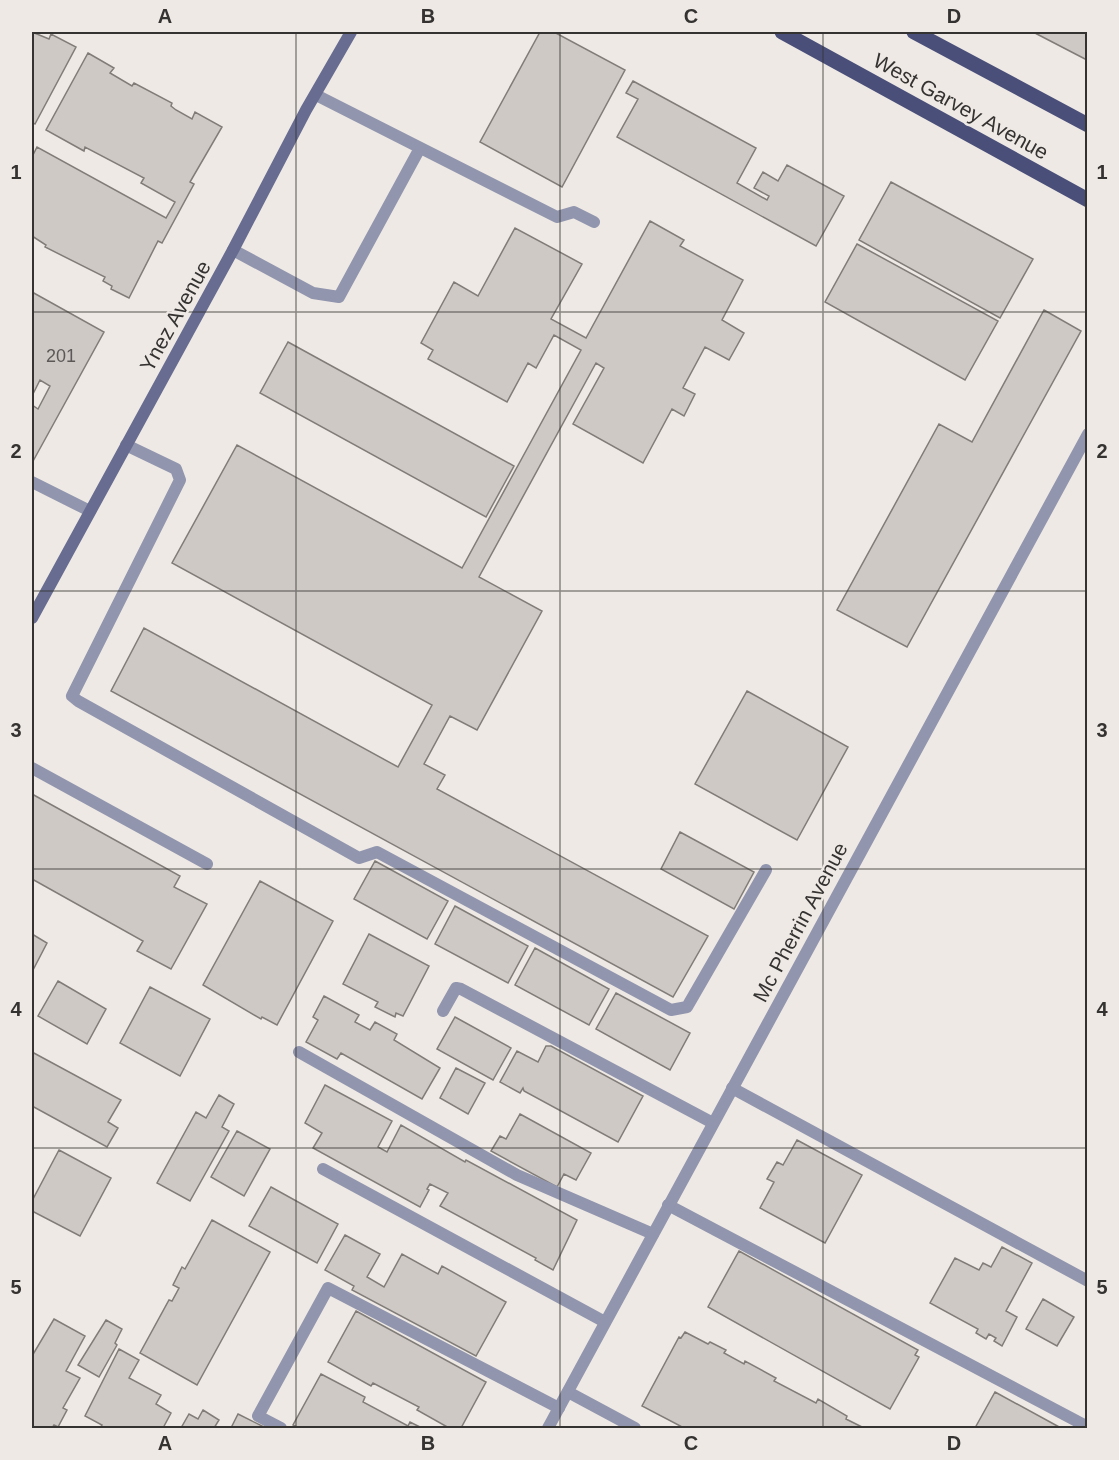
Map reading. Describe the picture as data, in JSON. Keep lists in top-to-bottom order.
{
  "streets": {
    "main road": ["West Garvey Avenue"],
    "street": ["Ynez Avenue", "Mc Pherrin Avenue"]
  },
  "house_numbers": ["201"],
  "grid": {
    "columns": [
      "A",
      "B",
      "C",
      "D"
    ],
    "rows": [
      "1",
      "2",
      "3",
      "4",
      "5"
    ]
  }
}
